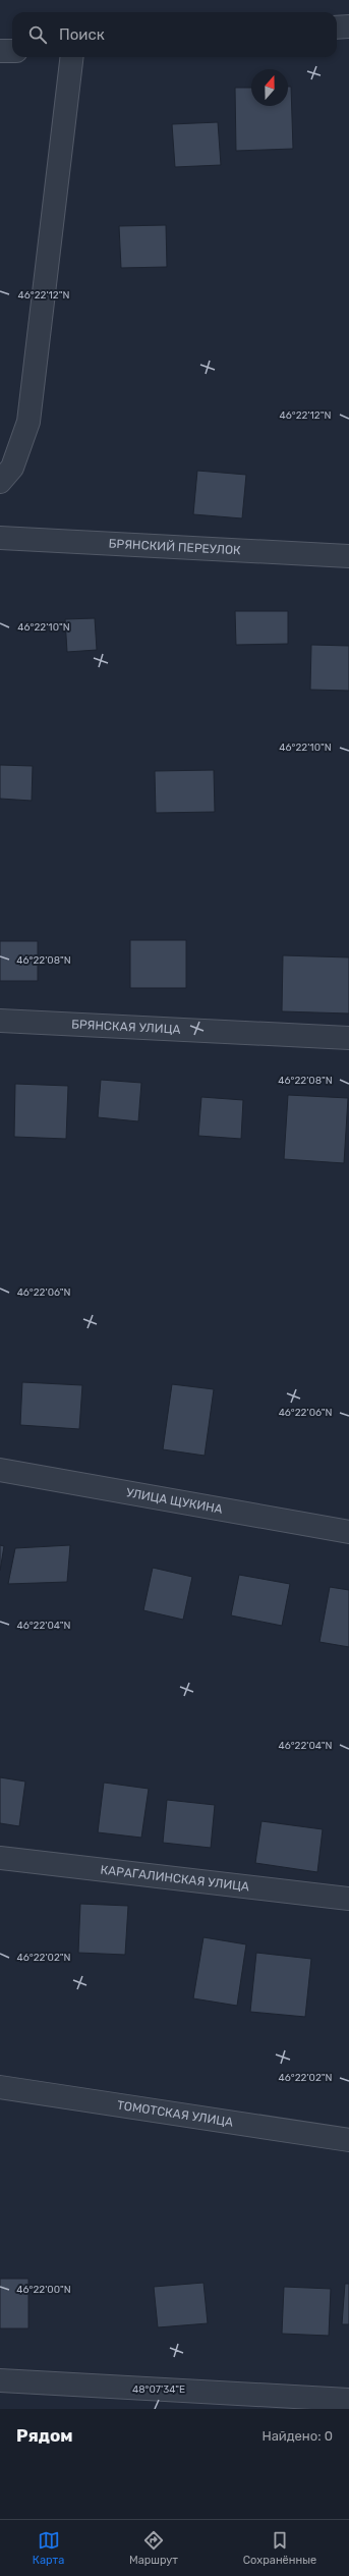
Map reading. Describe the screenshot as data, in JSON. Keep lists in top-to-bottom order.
{
  "streets": {
    "street": [
      "БРЯНСКИЙ ПЕРЕУЛОК",
      "БРЯНСКАЯ УЛИЦА",
      "УЛИЦА ЩУКИНА",
      "КАРАГАЛИНСКАЯ УЛИЦА",
      "ТОМОТСКАЯ УЛИЦА"
    ]
  },
  "north": "top",
  "page": {
    "search": "Поиск",
    "heading": ["Рядом", "Найдено: 0"],
    "nav": ["Карта", "Маршрут", "Сохранённые"]
  },
  "coordinates": [
    "46°22'12\"N",
    "46°22'10\"N",
    "46°22'08\"N",
    "46°22'06\"N",
    "46°22'04\"N",
    "46°22'02\"N",
    "46°22'00\"N",
    "48°07'34\"E"
  ]
}
